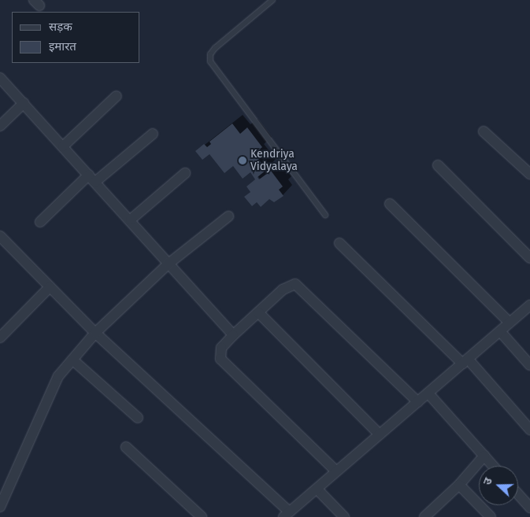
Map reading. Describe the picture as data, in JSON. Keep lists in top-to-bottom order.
{
  "places": ["Kendriya Vidyalaya"],
  "legend": ["सड़क", "इमारत"],
  "north": "left"
}
